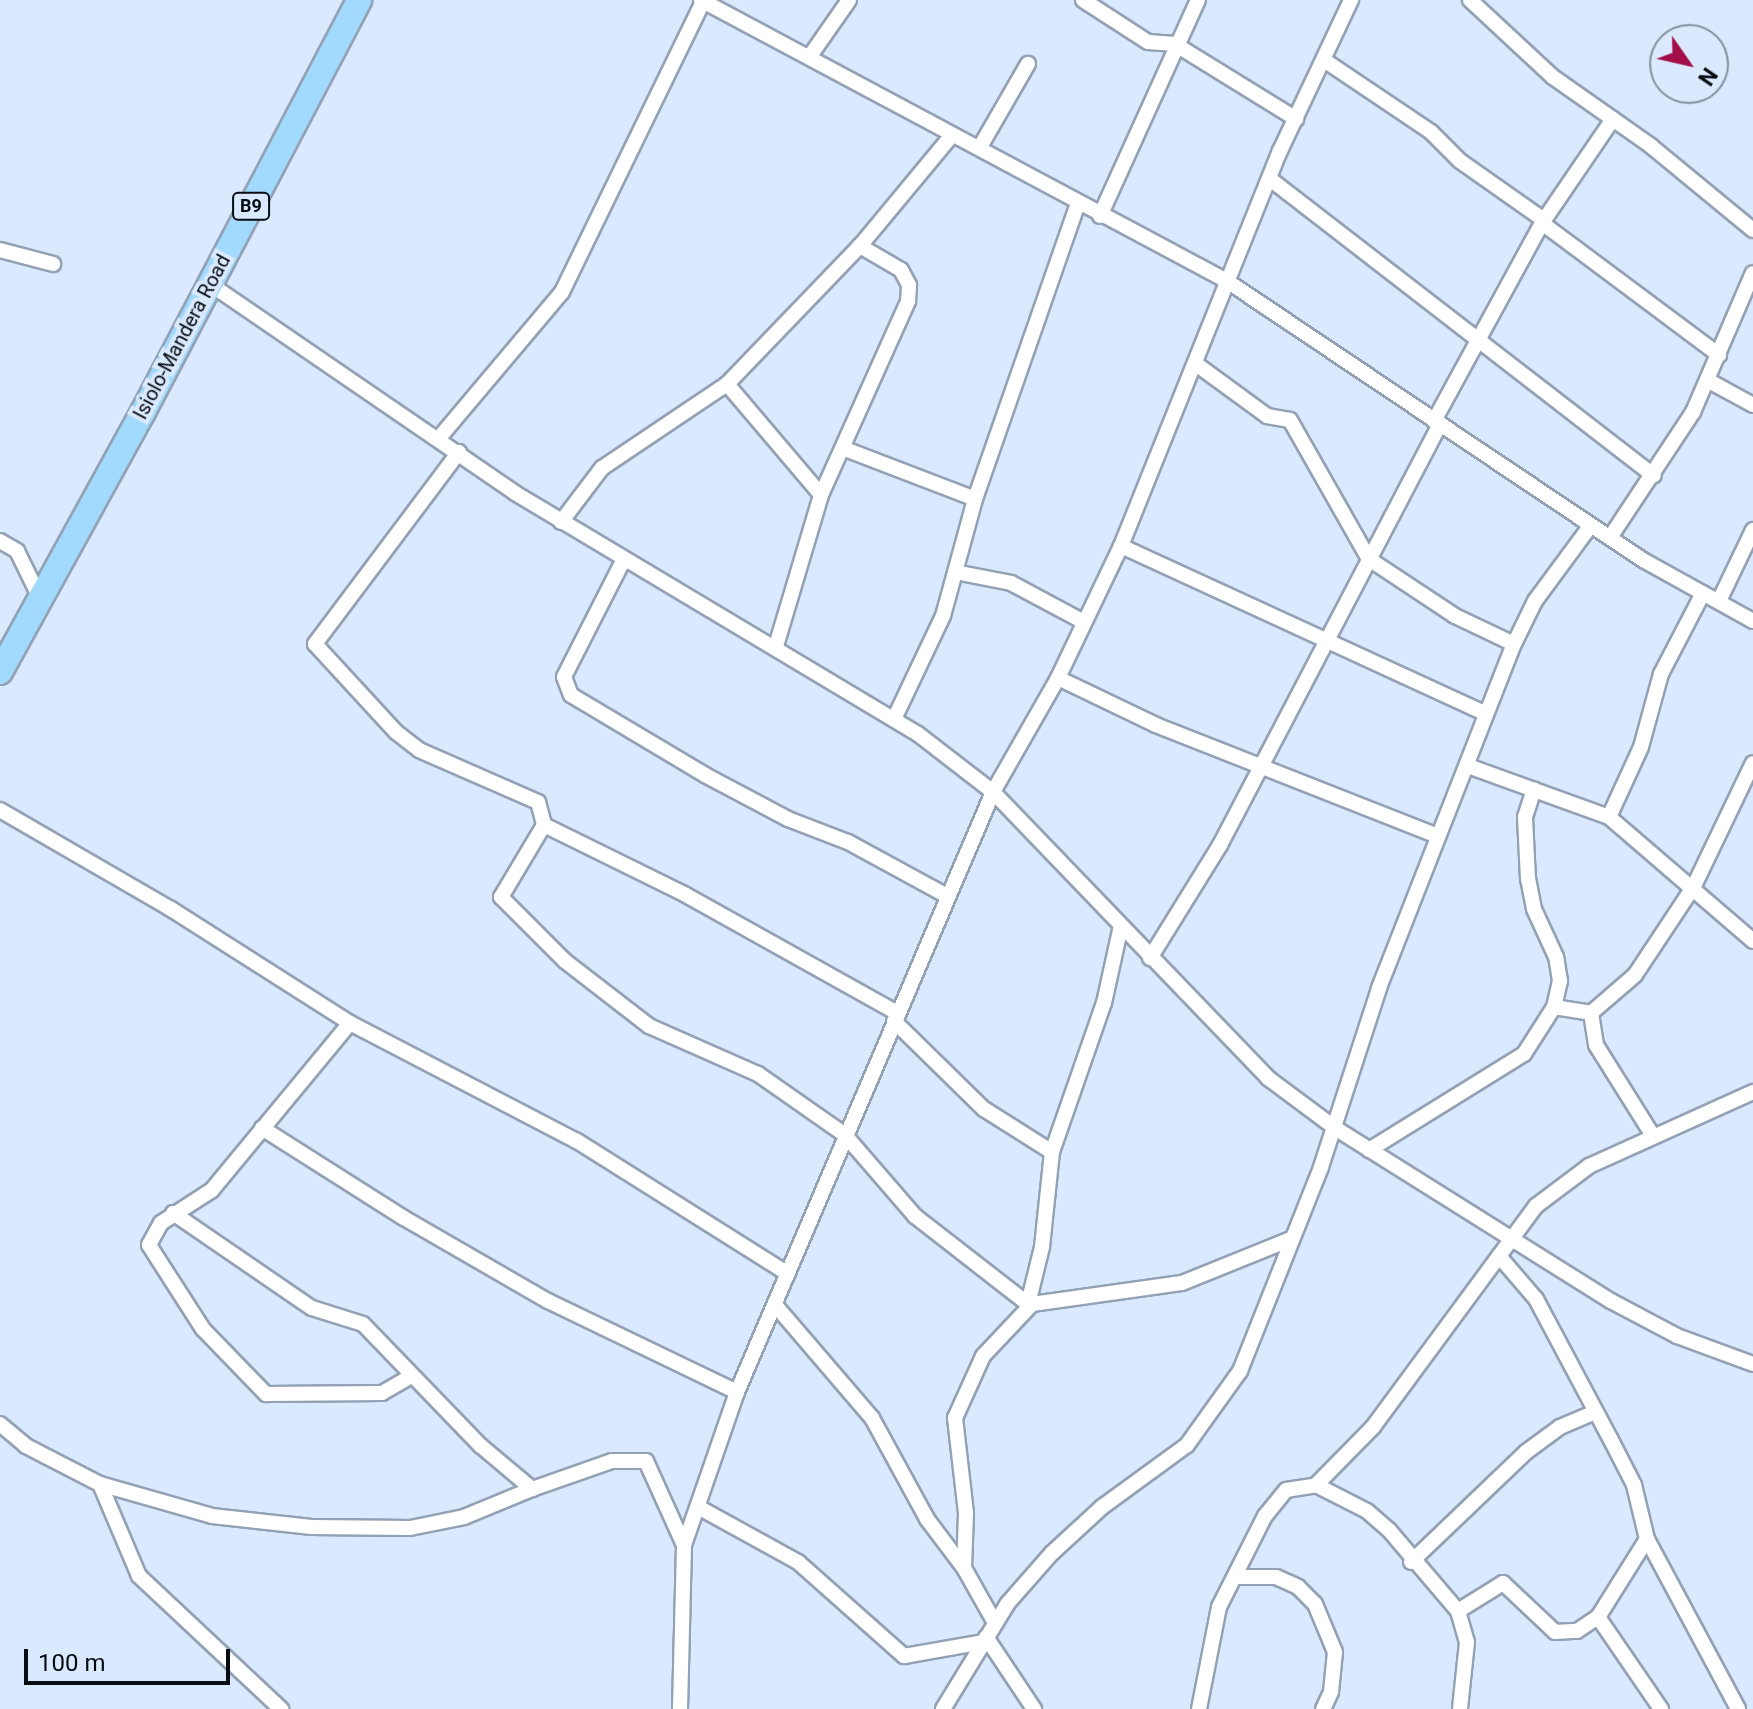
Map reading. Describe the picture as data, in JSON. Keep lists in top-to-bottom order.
{
  "streets": {
    "highway": ["B9", "Isiolo-Mandera Road"]
  },
  "scale_bar": "100 m",
  "north": "bottom right"
}
